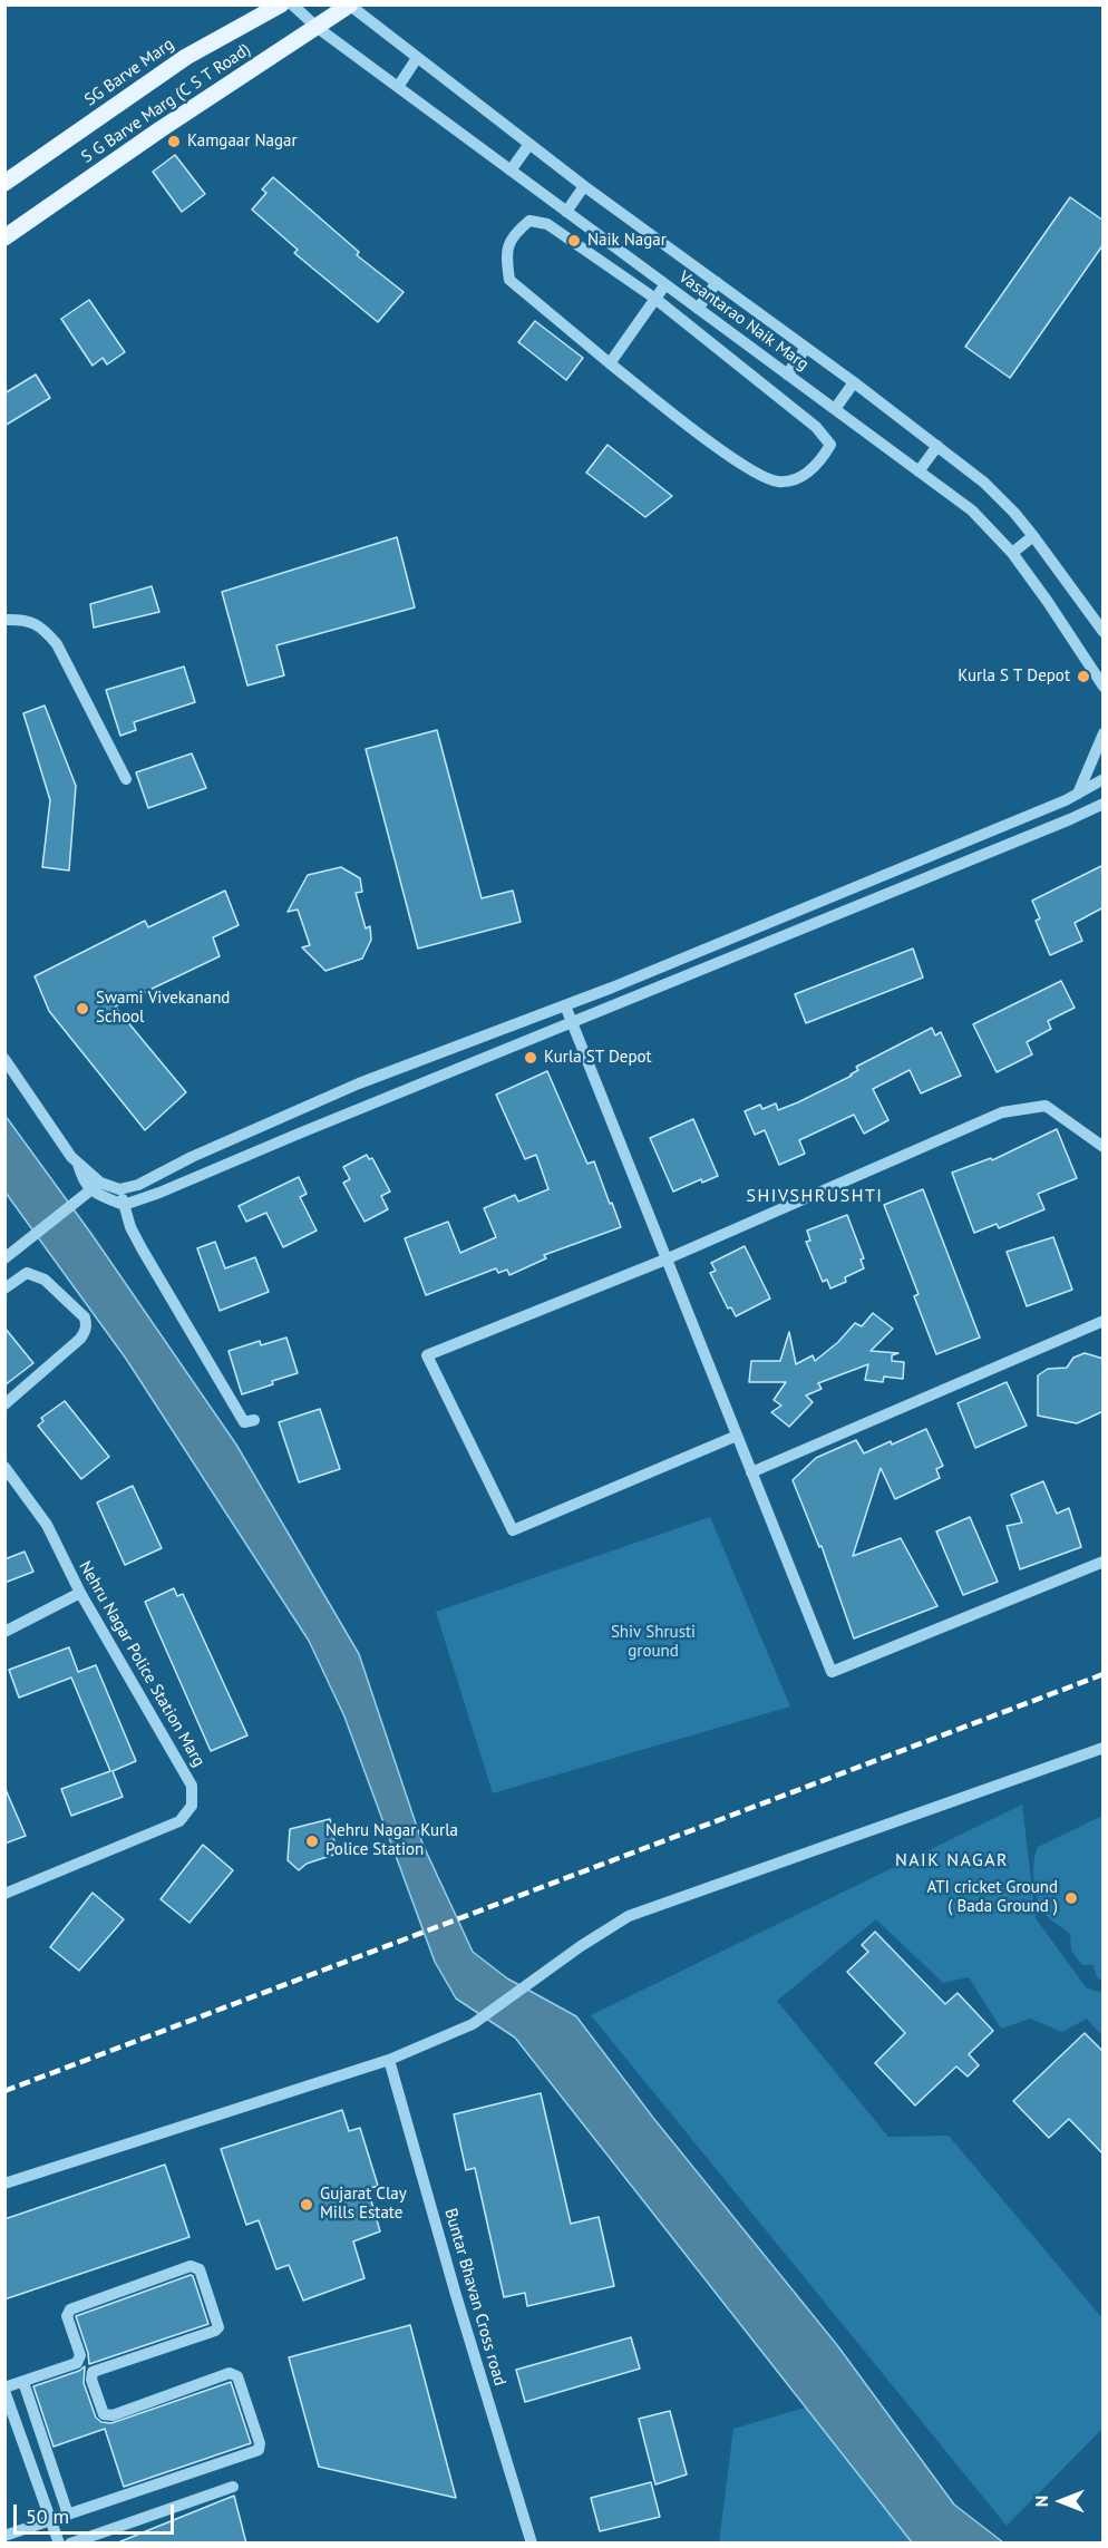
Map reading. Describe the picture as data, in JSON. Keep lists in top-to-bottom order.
{
  "streets": {
    "main road": ["SG Barve Marg", "S G Barve Marg (C S T Road)"],
    "street": ["Vasantarao Naik Marg", "Nehru Nagar Police Station Marg", "Buntar Bhavan Cross road"]
  },
  "crossings": [
    ["S G Barve Marg (C S T Road)", "Vasantarao Naik Marg"]
  ],
  "districts": ["SHIVSHRUSHTI", "NAIK NAGAR"],
  "parks": ["Shiv Shrusti ground"],
  "places": [
    "Kamgaar Nagar",
    "Naik Nagar",
    "Kurla S T Depot",
    "Swami Vivekanand School",
    "Kurla ST Depot",
    "Nehru Nagar Kurla Police Station",
    "ATI cricket Ground ( Bada Ground )",
    "Gujarat Clay Mills Estate"
  ],
  "scale_bar": "50 m",
  "north": "left"
}
